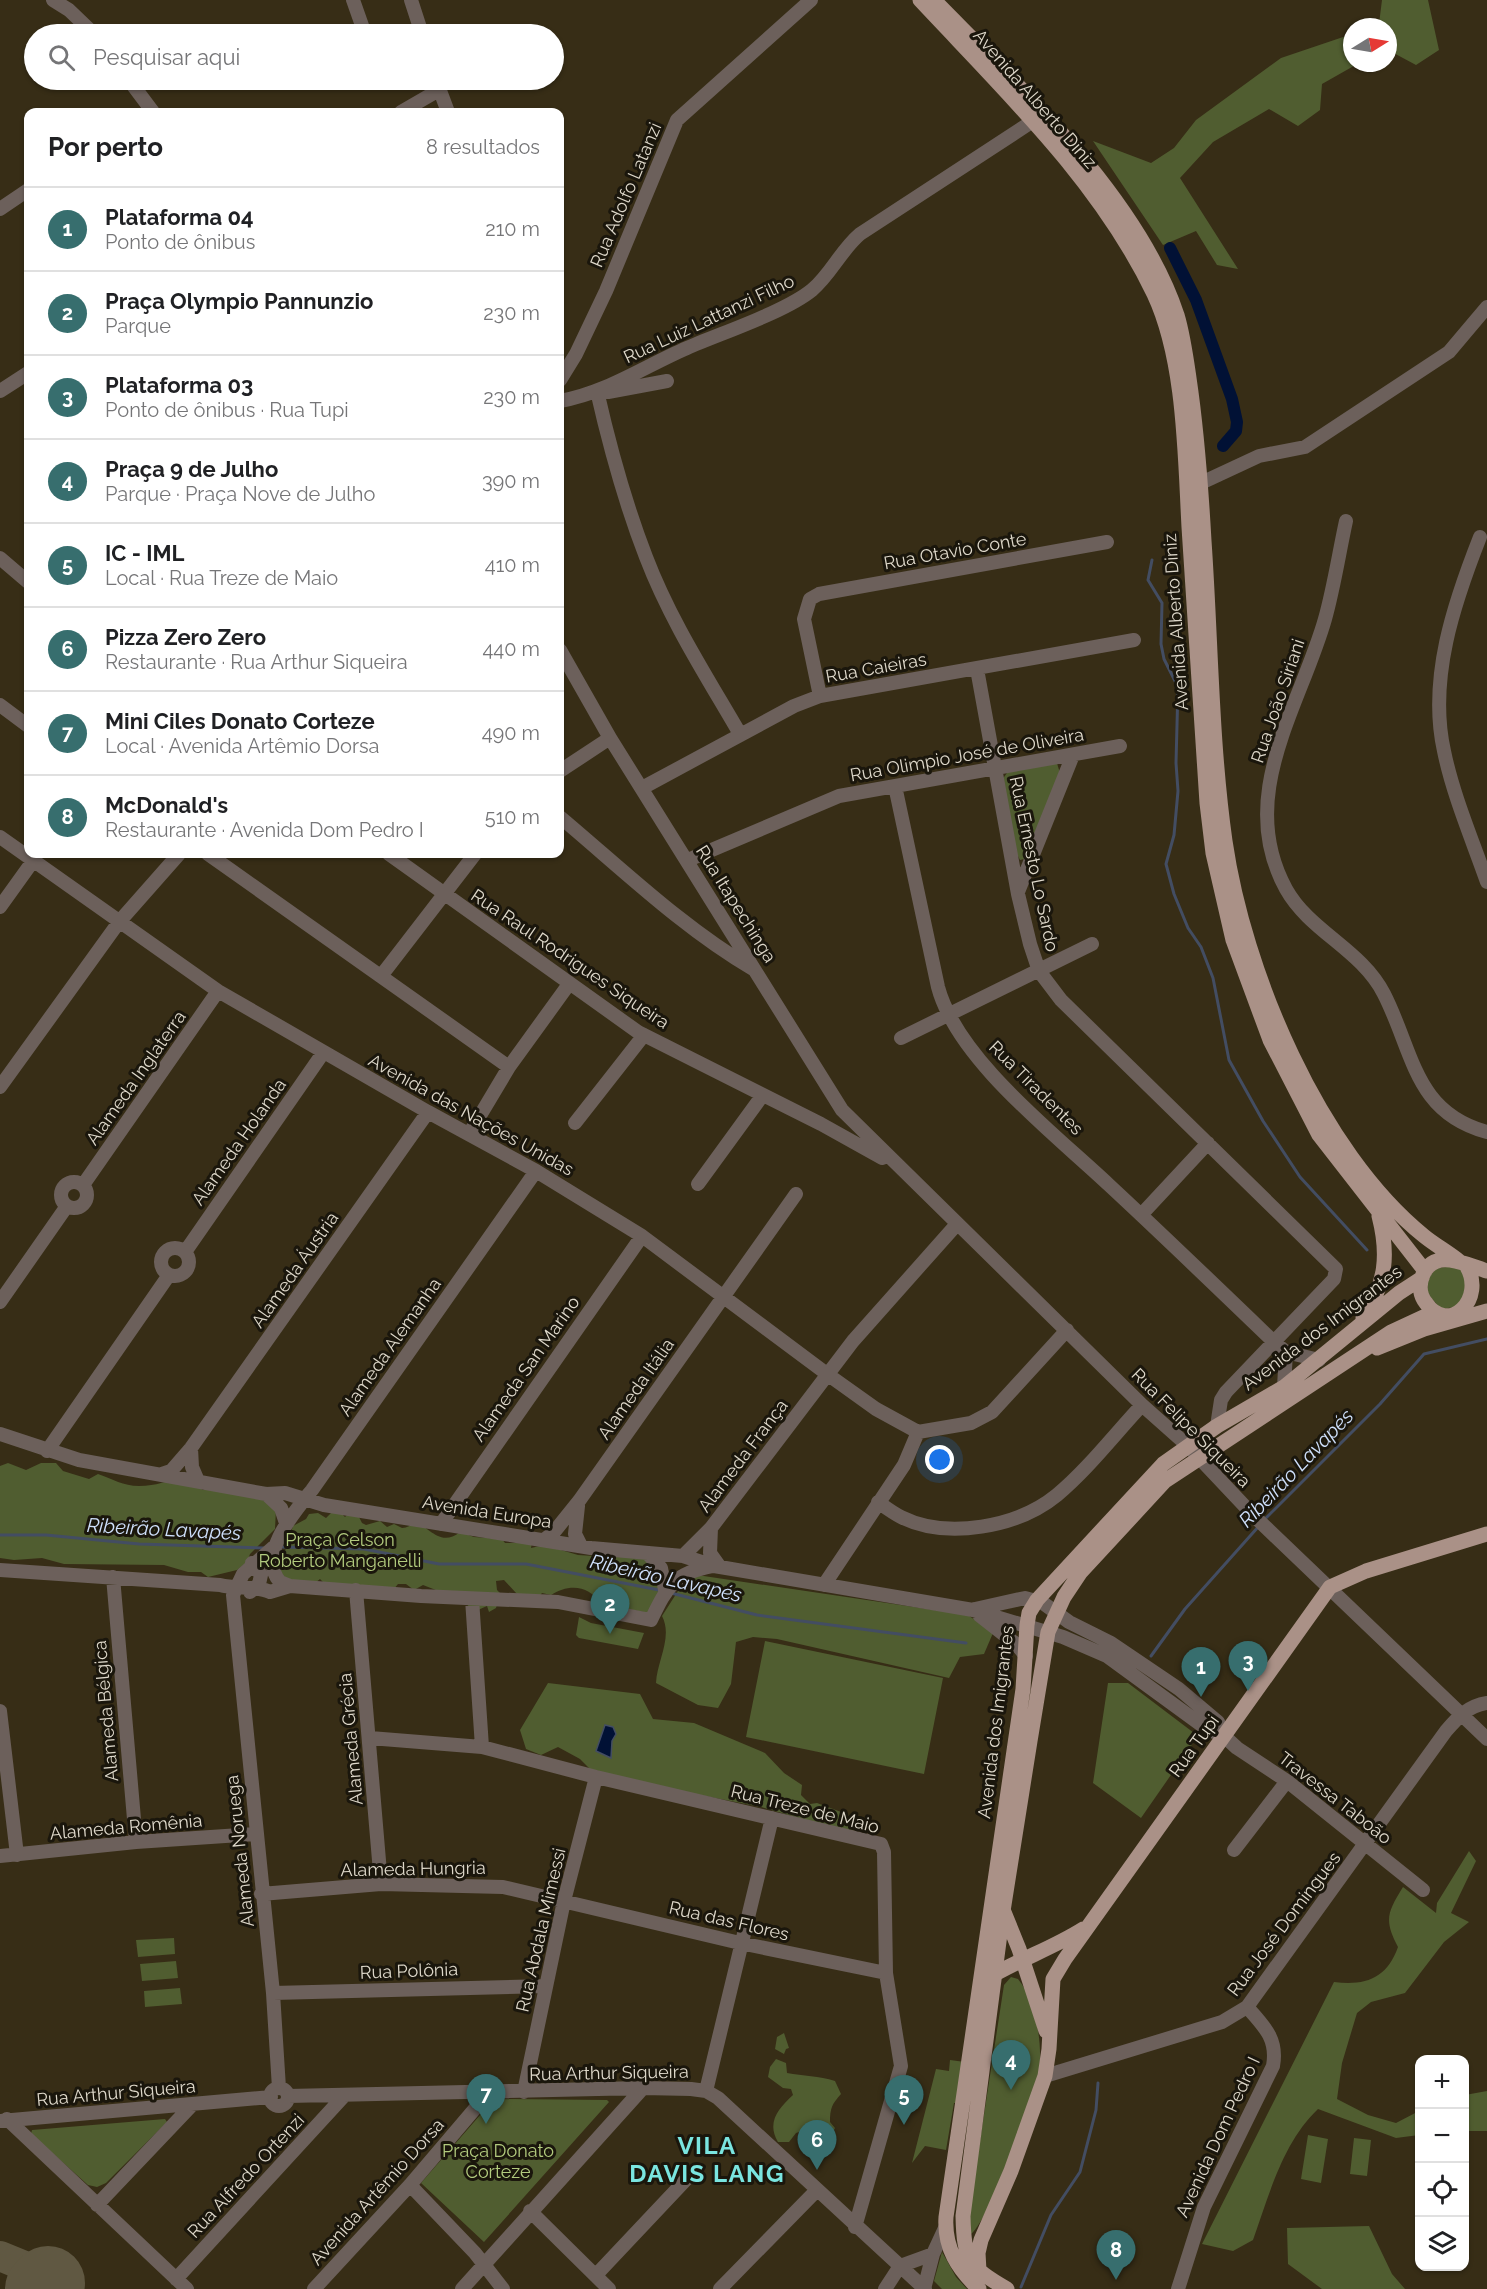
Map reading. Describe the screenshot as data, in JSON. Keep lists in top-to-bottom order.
{
  "streets": {
    "main road": ["Avenida Alberto Diniz", "Avenida dos Imigrantes", "Rua Tupi"],
    "street": [
      "Rua Adolfo Latanzi",
      "Rua Luiz Lattanzi Filho",
      "Rua Otavio Conte",
      "Rua Caieiras",
      "Rua João Siriani",
      "Rua Olimpio José de Oliveira",
      "Rua Ernesto Lo Sardo",
      "Rua Itapechinga",
      "Rua Raul Rodrigues Siqueira",
      "Alameda Inglaterra",
      "Rua Tiradentes",
      "Avenida das Nações Unidas",
      "Alameda Holanda",
      "Alameda Áustria",
      "Alameda Alemanha",
      "Alameda San Marino",
      "Alameda Itália",
      "Rua Felipe Siqueira",
      "Alameda França",
      "Avenida Europa",
      "Alameda Bélgica",
      "Alameda Grécia",
      "Travessa Taboão",
      "Rua Treze de Maio",
      "Alameda Romênia",
      "Alameda Noruega",
      "Alameda Hungria",
      "Rua das Flores",
      "Rua José Domingues",
      "Rua Abdala Mimessi",
      "Rua Polônia",
      "Rua Arthur Siqueira",
      "Avenida Dom Pedro I",
      "Rua Alfredo Ortenzi",
      "Avenida Artêmio Dorsa"
    ]
  },
  "crossings": [
    ["Avenida Alberto Diniz", "Rua Luiz Lattanzi Filho"],
    ["Avenida Alberto Diniz", "Avenida dos Imigrantes"],
    ["Rua Otavio Conte", "Rua Caieiras"],
    ["Rua Caieiras", "Rua Ernesto Lo Sardo"],
    ["Rua Caieiras", "Rua Itapechinga"],
    ["Rua Olimpio José de Oliveira", "Rua Ernesto Lo Sardo"],
    ["Rua Olimpio José de Oliveira", "Rua Itapechinga"],
    ["Rua Olimpio José de Oliveira", "Rua Tiradentes"],
    ["Rua Ernesto Lo Sardo", "Rua Tiradentes"],
    ["Rua Itapechinga", "Rua Raul Rodrigues Siqueira"],
    ["Rua Itapechinga", "Rua Felipe Siqueira"],
    ["Rua Raul Rodrigues Siqueira", "Rua Felipe Siqueira"],
    ["Alameda Inglaterra", "Avenida das Nações Unidas"],
    ["Avenida das Nações Unidas", "Alameda Holanda"],
    ["Avenida das Nações Unidas", "Alameda Áustria"],
    ["Avenida das Nações Unidas", "Alameda Alemanha"],
    ["Avenida das Nações Unidas", "Alameda San Marino"],
    ["Avenida das Nações Unidas", "Alameda Itália"],
    ["Avenida das Nações Unidas", "Alameda França"],
    ["Alameda Holanda", "Avenida Europa"],
    ["Alameda Áustria", "Avenida Europa"],
    ["Avenida dos Imigrantes", "Rua Felipe Siqueira"],
    ["Avenida dos Imigrantes", "Avenida Europa"],
    ["Avenida dos Imigrantes", "Rua Tupi"],
    ["Alameda Alemanha", "Avenida Europa"],
    ["Alameda Alemanha", "Alameda Noruega"],
    ["Alameda San Marino", "Avenida Europa"],
    ["Alameda Itália", "Avenida Europa"],
    ["Rua Felipe Siqueira", "Alameda França"],
    ["Rua Felipe Siqueira", "Rua Tupi"],
    ["Rua Felipe Siqueira", "Rua José Domingues"],
    ["Alameda França", "Avenida Europa"],
    ["Avenida Europa", "Rua Tupi"],
    ["Avenida Europa", "Travessa Taboão"],
    ["Alameda Bélgica", "Alameda Romênia"],
    ["Alameda Grécia", "Rua Treze de Maio"],
    ["Alameda Grécia", "Alameda Hungria"],
    ["Rua Tupi", "Travessa Taboão"],
    ["Rua Tupi", "Rua José Domingues"],
    ["Travessa Taboão", "Rua José Domingues"],
    ["Rua Treze de Maio", "Rua das Flores"],
    ["Rua Treze de Maio", "Rua Abdala Mimessi"],
    ["Rua Treze de Maio", "Rua Arthur Siqueira"],
    ["Alameda Romênia", "Alameda Noruega"],
    ["Alameda Noruega", "Alameda Hungria"],
    ["Alameda Noruega", "Rua Polônia"],
    ["Alameda Noruega", "Rua Arthur Siqueira"],
    ["Alameda Hungria", "Rua das Flores"],
    ["Alameda Hungria", "Rua Abdala Mimessi"],
    ["Rua das Flores", "Rua Abdala Mimessi"],
    ["Rua José Domingues", "Avenida Dom Pedro I"],
    ["Rua Abdala Mimessi", "Rua Polônia"],
    ["Rua Abdala Mimessi", "Rua Arthur Siqueira"],
    ["Rua Arthur Siqueira", "Rua Alfredo Ortenzi"],
    ["Rua Arthur Siqueira", "Avenida Artêmio Dorsa"]
  ],
  "districts": ["VILA DAVIS LANG"],
  "water": ["Ribeirão Lavapés"],
  "parks": ["Praça Celson Roberto Manganelli", "Praça Donato Corteze"],
  "north": "right",
  "page": {
    "search": "Pesquisar aqui",
    "heading": ["Por perto", "8 resultados"],
    "list": [
      {
        "mark": "1",
        "name": "Plataforma 04",
        "note": "Ponto de ônibus",
        "value": "210 m"
      },
      {
        "mark": "2",
        "name": "Praça Olympio Pannunzio",
        "note": "Parque",
        "value": "230 m"
      },
      {
        "mark": "3",
        "name": "Plataforma 03",
        "note": "Ponto de ônibus · Rua Tupi",
        "value": "230 m"
      },
      {
        "mark": "4",
        "name": "Praça 9 de Julho",
        "note": "Parque · Praça Nove de Julho",
        "value": "390 m"
      },
      {
        "mark": "5",
        "name": "IC - IML",
        "note": "Local · Rua Treze de Maio",
        "value": "410 m"
      },
      {
        "mark": "6",
        "name": "Pizza Zero Zero",
        "note": "Restaurante · Rua Arthur Siqueira",
        "value": "440 m"
      },
      {
        "mark": "7",
        "name": "Mini Ciles Donato Corteze",
        "note": "Local · Avenida Artêmio Dorsa",
        "value": "490 m"
      },
      {
        "mark": "8",
        "name": "McDonald's",
        "note": "Restaurante · Avenida Dom Pedro I",
        "value": "510 m"
      }
    ],
    "pins": [
      "2",
      "3",
      "1",
      "4",
      "7",
      "5",
      "6",
      "8"
    ],
    "map_buttons": ["+", "−"]
  }
}
